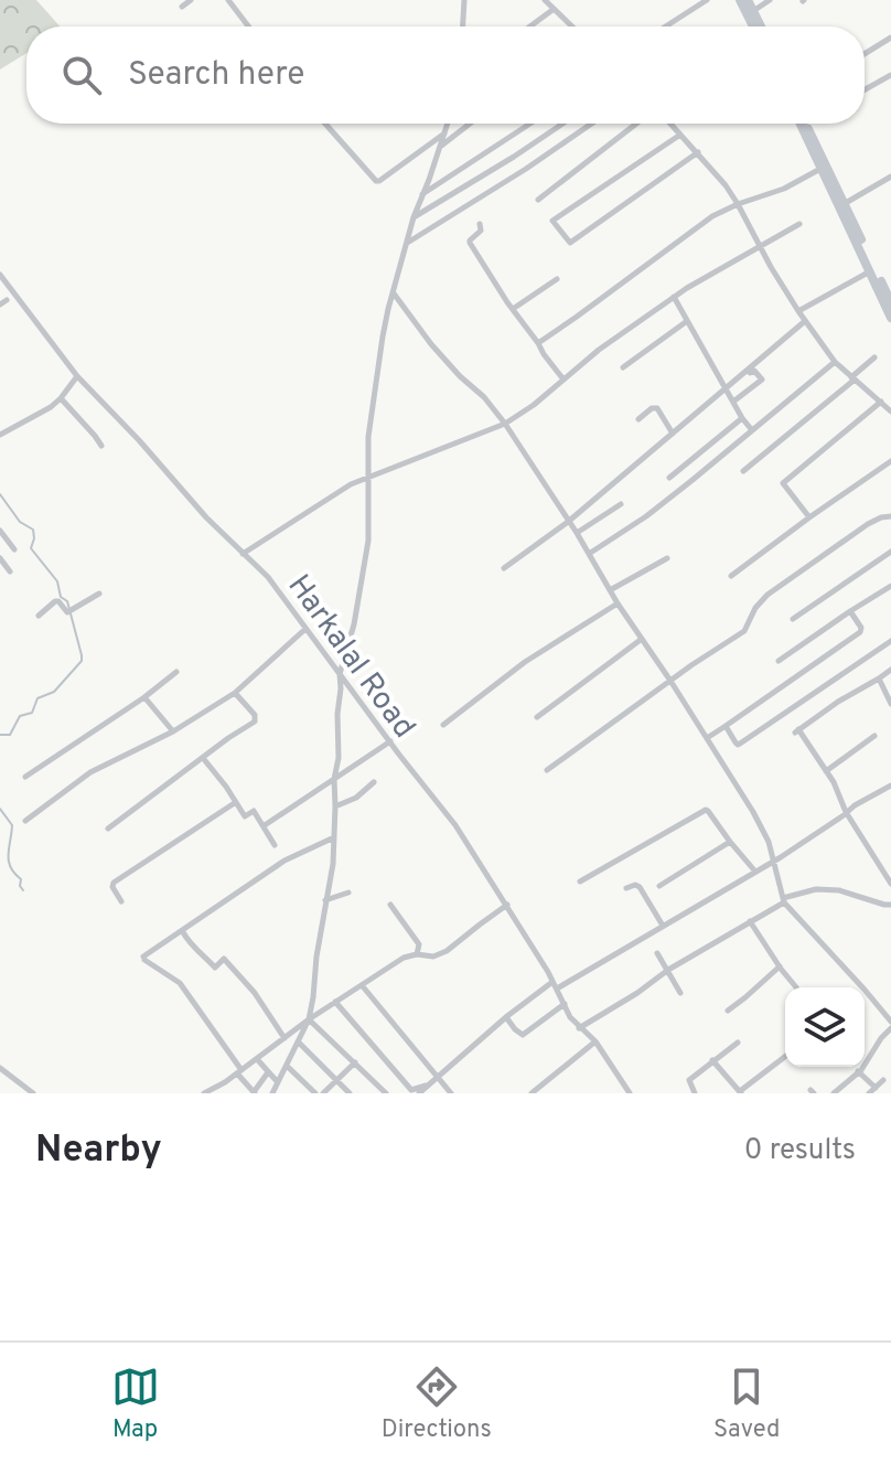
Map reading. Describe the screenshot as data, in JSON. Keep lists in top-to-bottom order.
{
  "streets": {
    "street": ["Harkalal Road"]
  },
  "page": {
    "search": "Search here",
    "heading": ["Nearby", "0 results"],
    "nav": ["Map", "Directions", "Saved"]
  }
}
